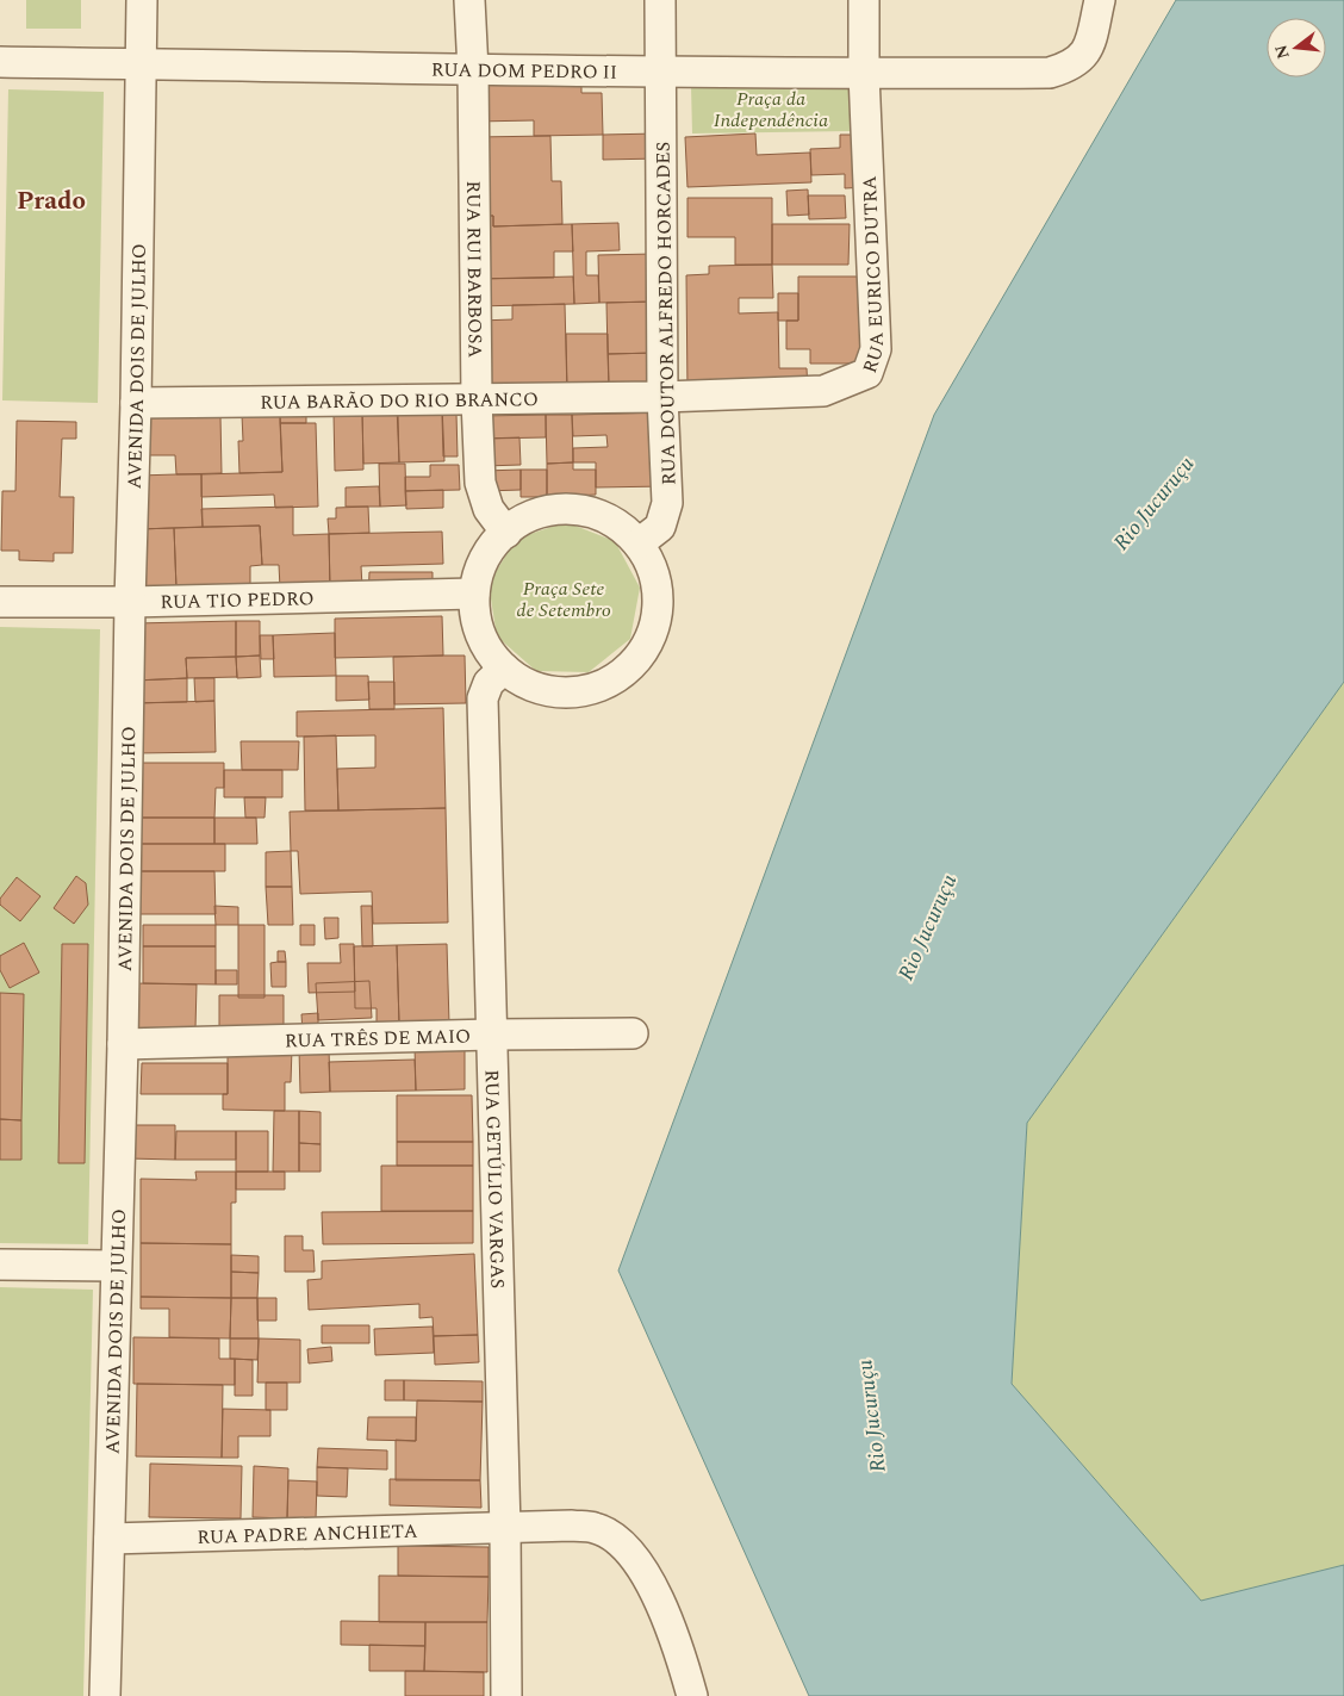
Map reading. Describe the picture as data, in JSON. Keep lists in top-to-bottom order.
{
  "streets": {
    "street": [
      "RUA DOM PEDRO II",
      "RUA RUI BARBOSA",
      "RUA EURICO DUTRA",
      "RUA DOUTOR ALFREDO HORCADES",
      "AVENIDA DOIS DE JULHO",
      "RUA BARÃO DO RIO BRANCO",
      "RUA TIO PEDRO",
      "RUA TRÊS DE MAIO",
      "RUA GETÚLIO VARGAS",
      "RUA PADRE ANCHIETA"
    ]
  },
  "crossings": [
    ["RUA DOM PEDRO II", "RUA RUI BARBOSA"],
    ["RUA DOM PEDRO II", "RUA EURICO DUTRA"],
    ["RUA DOM PEDRO II", "RUA DOUTOR ALFREDO HORCADES"],
    ["RUA DOM PEDRO II", "AVENIDA DOIS DE JULHO"],
    ["RUA RUI BARBOSA", "RUA DOUTOR ALFREDO HORCADES"],
    ["RUA RUI BARBOSA", "RUA BARÃO DO RIO BRANCO"],
    ["RUA RUI BARBOSA", "RUA TIO PEDRO"],
    ["RUA RUI BARBOSA", "RUA GETÚLIO VARGAS"],
    ["RUA EURICO DUTRA", "RUA DOUTOR ALFREDO HORCADES"],
    ["RUA EURICO DUTRA", "RUA BARÃO DO RIO BRANCO"],
    ["RUA DOUTOR ALFREDO HORCADES", "RUA BARÃO DO RIO BRANCO"],
    ["RUA DOUTOR ALFREDO HORCADES", "RUA TIO PEDRO"],
    ["RUA DOUTOR ALFREDO HORCADES", "RUA GETÚLIO VARGAS"],
    ["AVENIDA DOIS DE JULHO", "RUA BARÃO DO RIO BRANCO"],
    ["AVENIDA DOIS DE JULHO", "RUA TIO PEDRO"],
    ["AVENIDA DOIS DE JULHO", "RUA TRÊS DE MAIO"],
    ["AVENIDA DOIS DE JULHO", "RUA PADRE ANCHIETA"],
    ["RUA TIO PEDRO", "RUA GETÚLIO VARGAS"],
    ["RUA TRÊS DE MAIO", "RUA GETÚLIO VARGAS"],
    ["RUA GETÚLIO VARGAS", "RUA PADRE ANCHIETA"]
  ],
  "districts": ["Prado"],
  "water": ["Rio Jucuruçu"],
  "parks": ["Praça da Independência", "Praça Sete de Setembro"],
  "north": "left"
}
